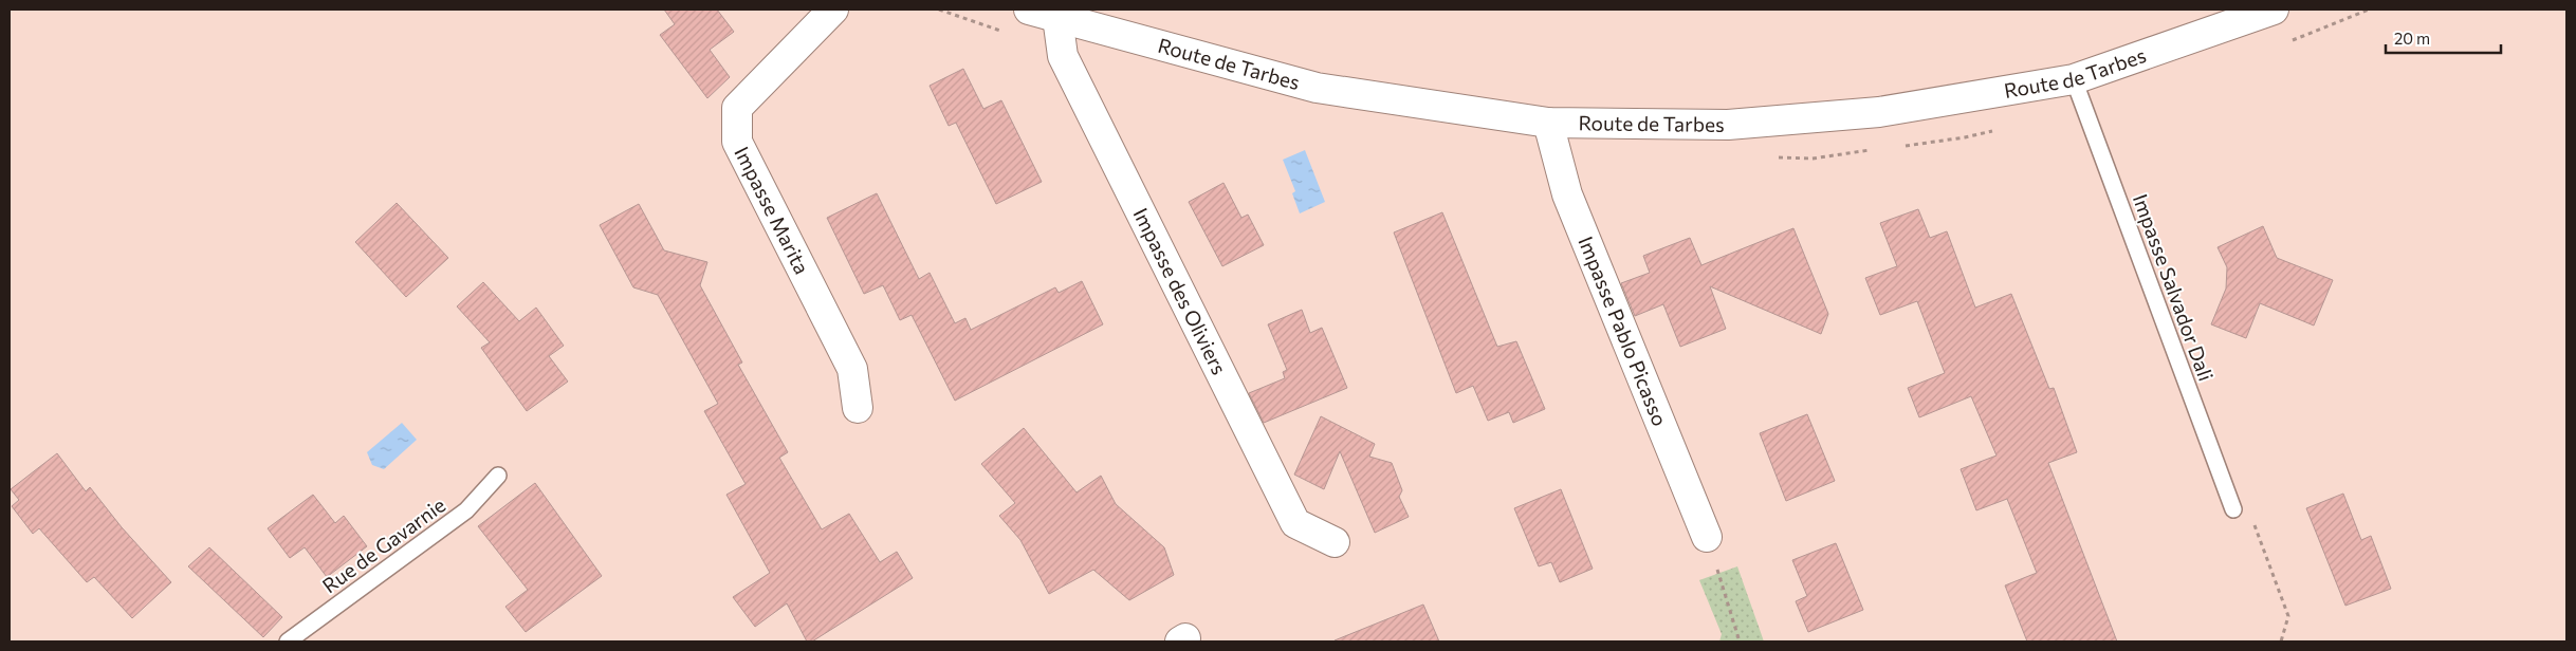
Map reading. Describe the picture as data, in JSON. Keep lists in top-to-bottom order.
{
  "streets": {
    "street": [
      "Route de Tarbes",
      "Impasse Marita",
      "Impasse des Oliviers",
      "Impasse Pablo Picasso"
    ],
    "lane": ["Impasse Salvador Dali", "Rue de Gavarnie"]
  },
  "crossings": [
    ["Route de Tarbes", "Impasse Salvador Dali"],
    ["Route de Tarbes", "Impasse des Oliviers"],
    ["Route de Tarbes", "Impasse Pablo Picasso"]
  ],
  "scale_bar": "20 m"
}
